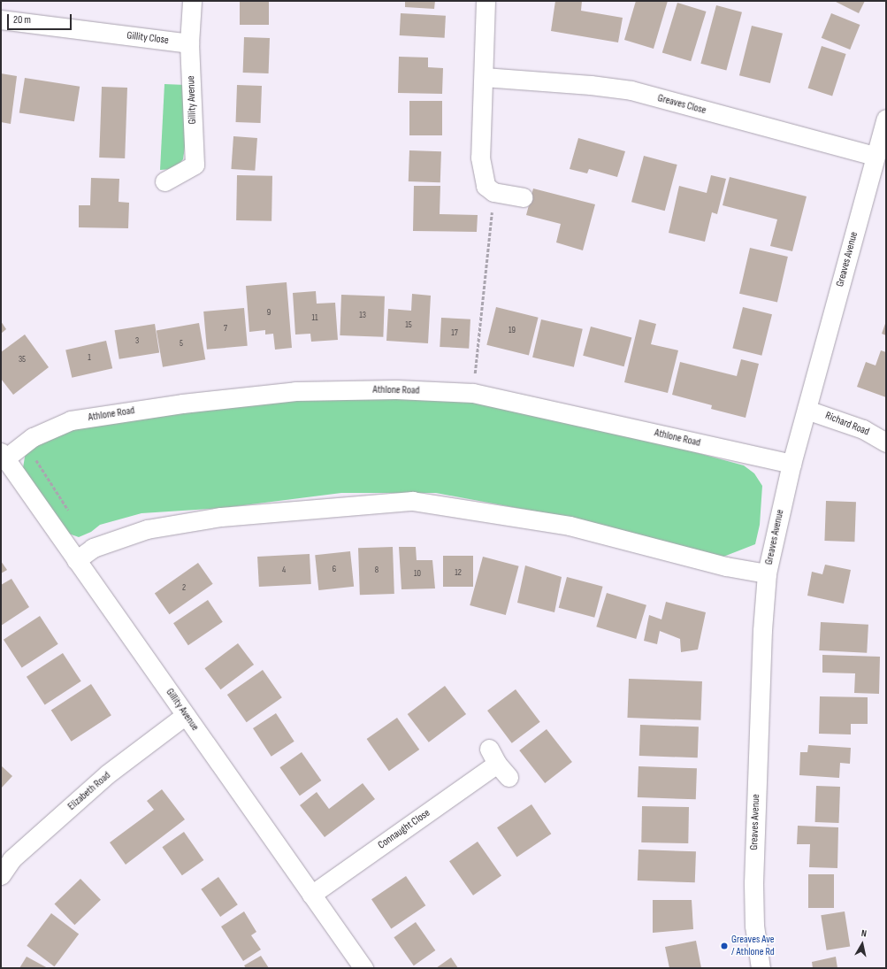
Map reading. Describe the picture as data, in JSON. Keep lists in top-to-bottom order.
{
  "streets": {
    "street": [
      "Gillity Close",
      "Gillity Avenue",
      "Greaves Close",
      "Greaves Avenue",
      "Athlone Road",
      "Richard Road",
      "Elizabeth Road",
      "Connaught Close"
    ]
  },
  "crossings": [
    ["Gillity Close", "Gillity Avenue"],
    ["Gillity Avenue", "Athlone Road"],
    ["Gillity Avenue", "Elizabeth Road"],
    ["Gillity Avenue", "Connaught Close"],
    ["Greaves Close", "Greaves Avenue"],
    ["Greaves Avenue", "Athlone Road"],
    ["Greaves Avenue", "Richard Road"]
  ],
  "places": ["Greaves Ave / Athlone Rd"],
  "house_numbers": [
    "9",
    "13",
    "11",
    "15",
    "7",
    "19",
    "17",
    "3",
    "5",
    "1",
    "35",
    "6",
    "4",
    "8",
    "12",
    "10",
    "2"
  ],
  "scale_bar": "20 m",
  "north": "top"
}
